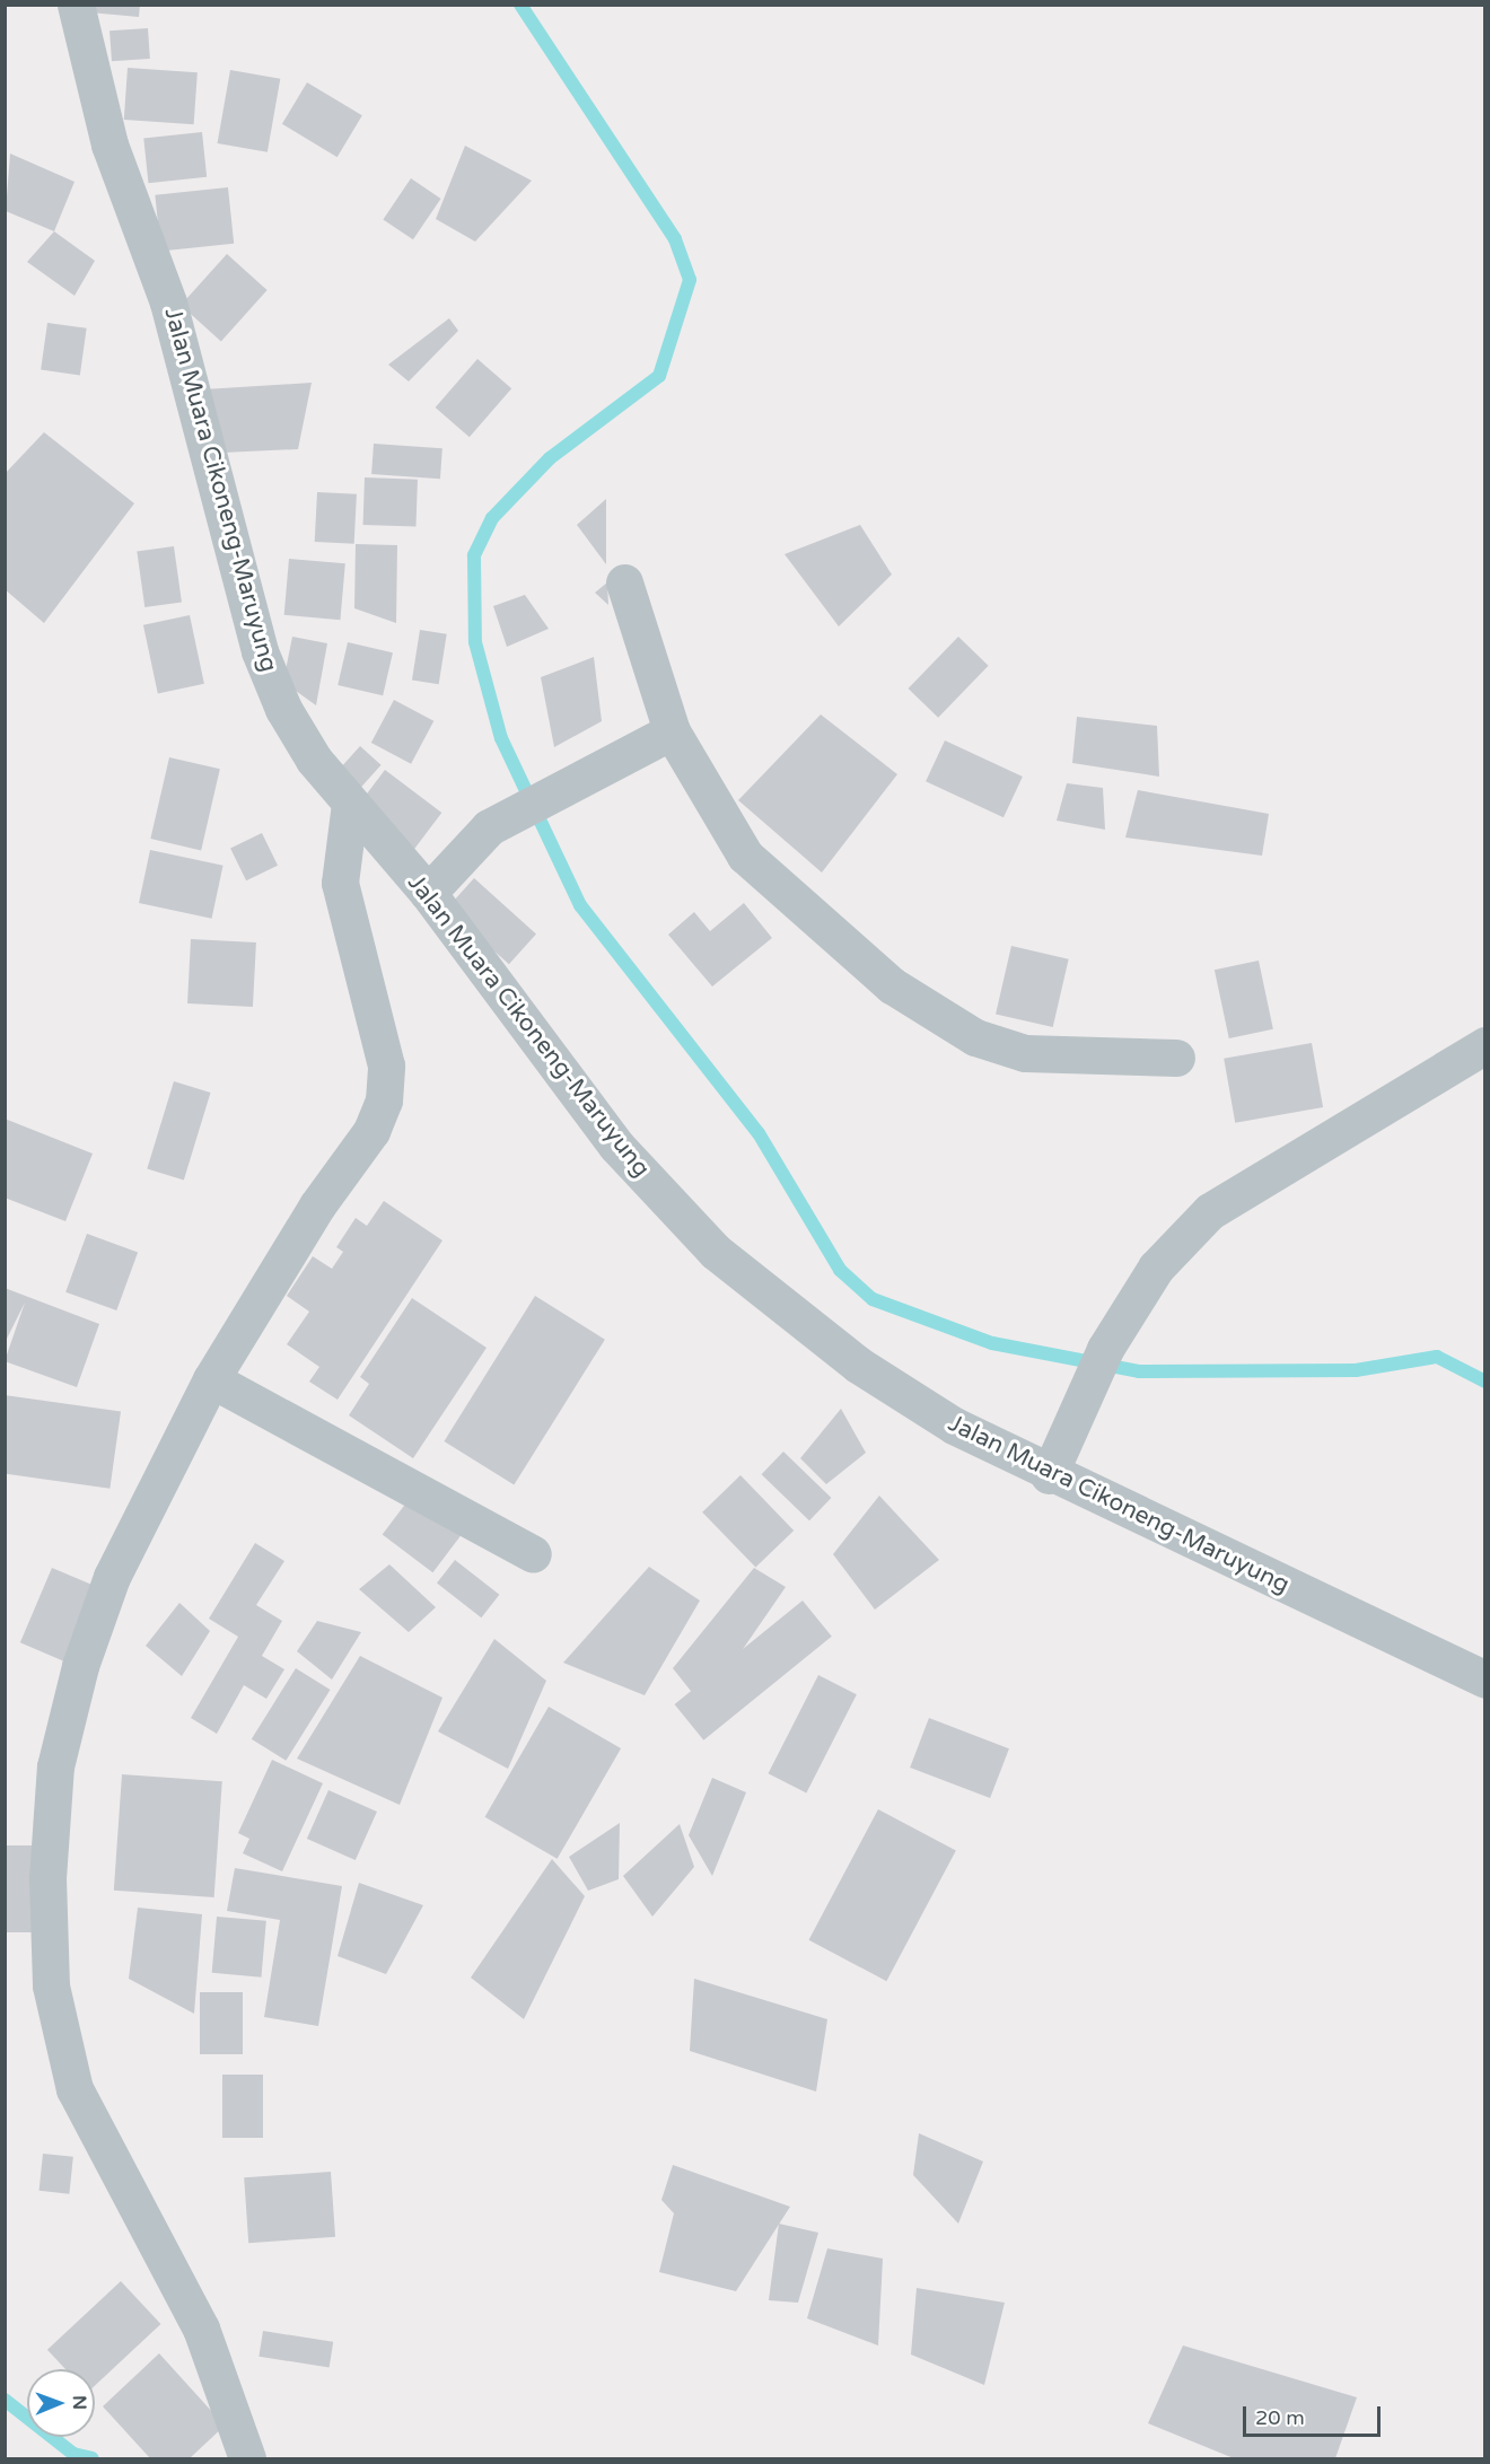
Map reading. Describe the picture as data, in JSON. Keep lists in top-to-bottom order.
{
  "streets": {
    "street": ["Jalan Muara Cikoneng-Maruyung"]
  },
  "scale_bar": "20 m",
  "north": "right"
}
